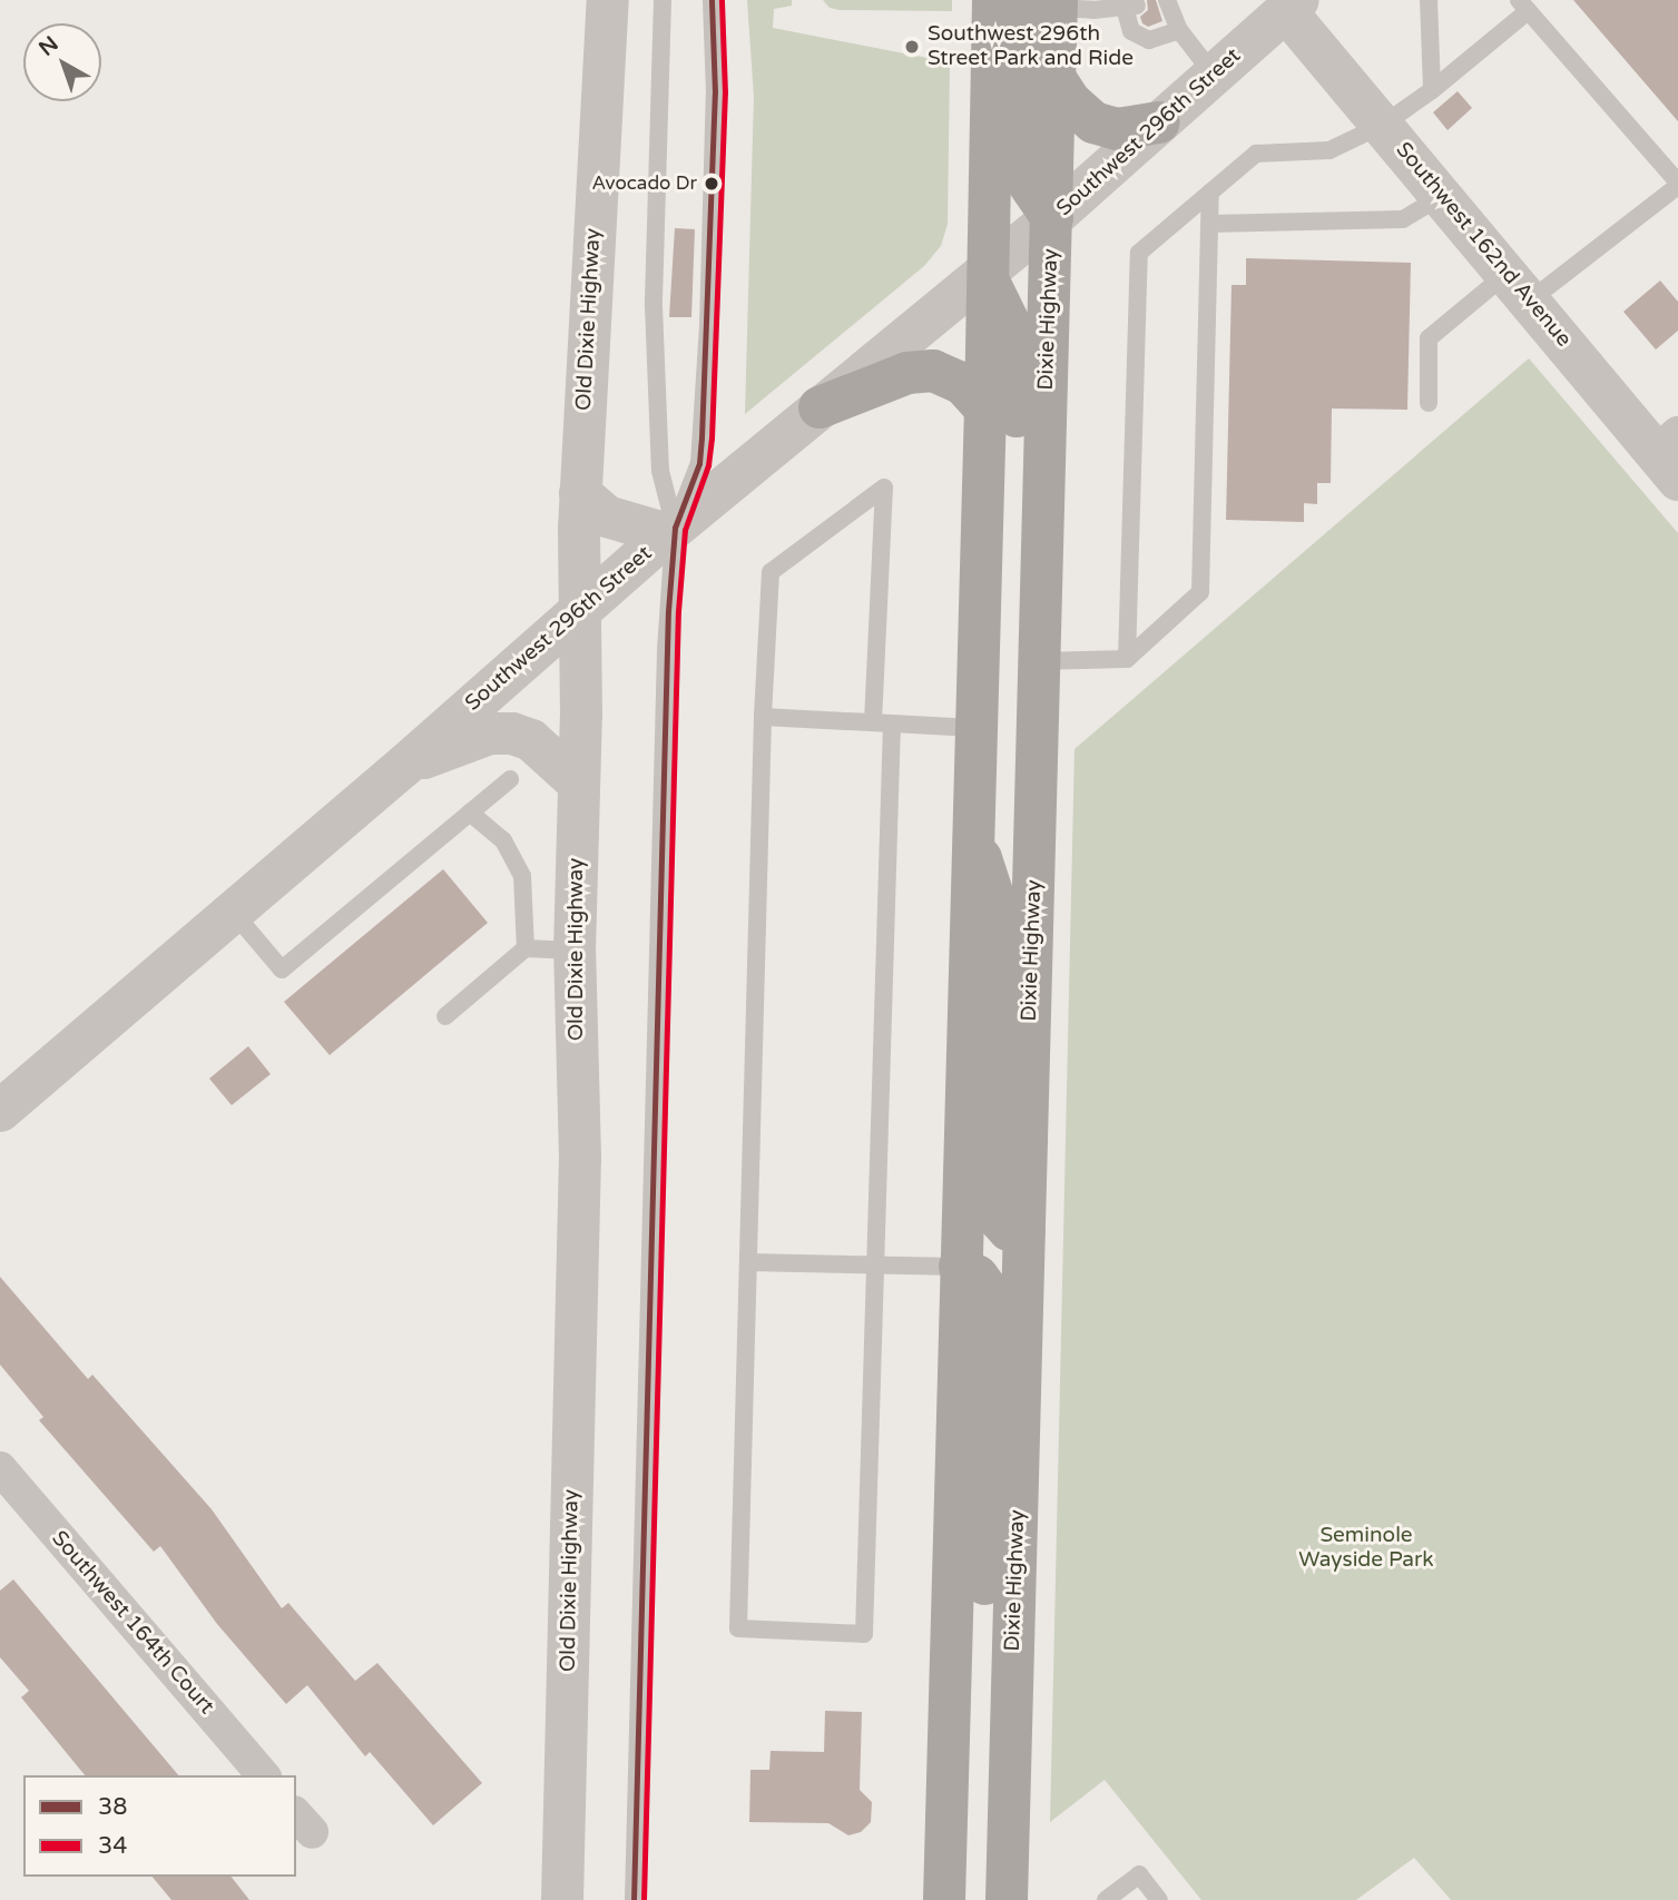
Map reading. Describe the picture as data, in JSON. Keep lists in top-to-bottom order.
{
  "streets": {
    "highway": ["Dixie Highway"],
    "street": [
      "Southwest 296th Street",
      "Southwest 162nd Avenue",
      "Old Dixie Highway",
      "Southwest 164th Court"
    ]
  },
  "crossings": [
    ["Southwest 296th Street", "Southwest 162nd Avenue"],
    ["Southwest 296th Street", "Old Dixie Highway"],
    ["Southwest 296th Street", "Dixie Highway"]
  ],
  "parks": ["Seminole Wayside Park"],
  "places": ["Southwest 296th Street Park and Ride", "Avocado Dr"],
  "lines": ["transit line 38", "transit line 34"],
  "legend": ["38", "34"],
  "north": "top left"
}
